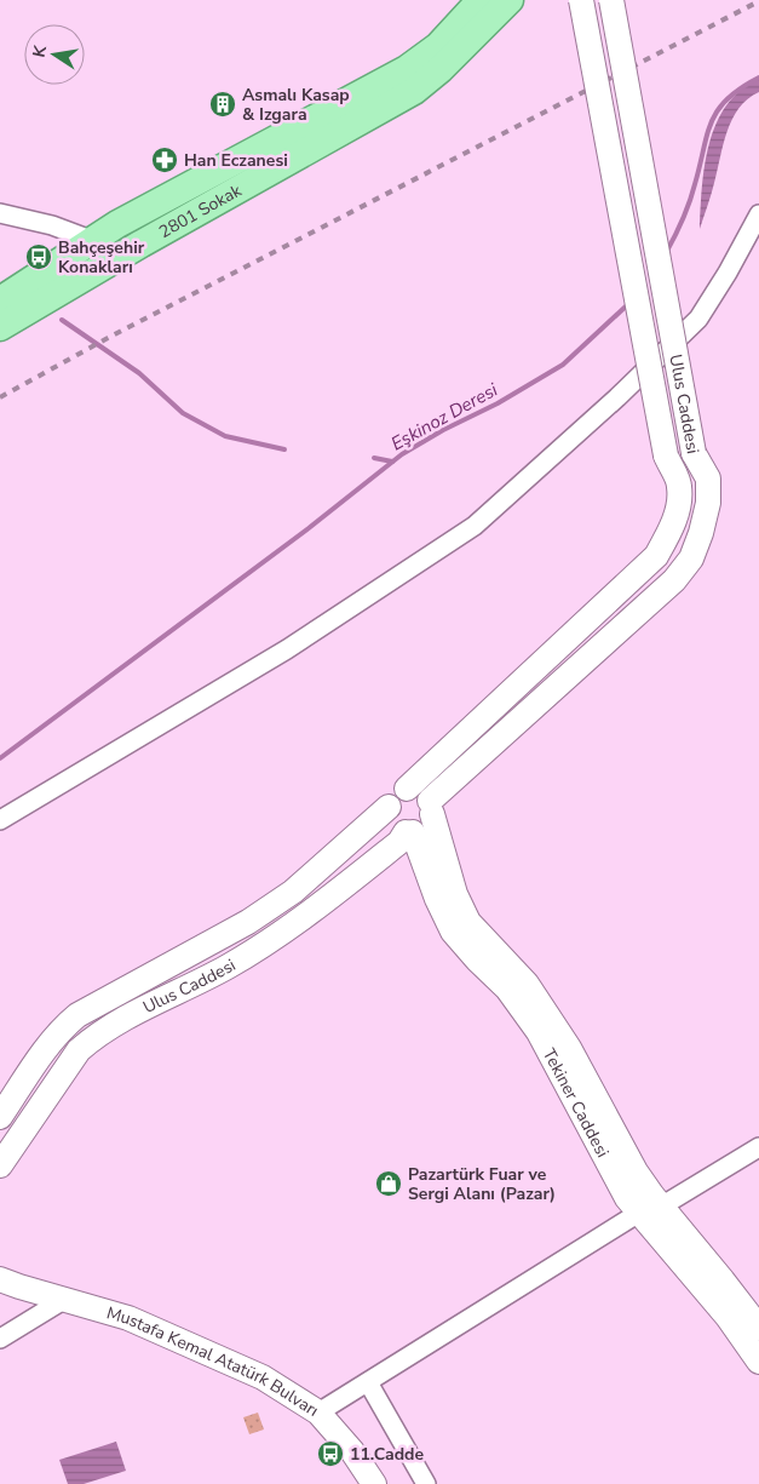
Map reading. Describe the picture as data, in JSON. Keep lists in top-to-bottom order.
{
  "streets": {
    "main road": ["2801 Sokak"],
    "street": ["Ulus Caddesi", "Tekiner Caddesi", "Mustafa Kemal Atatürk Bulvarı"]
  },
  "crossings": [
    ["Ulus Caddesi", "Tekiner Caddesi"]
  ],
  "water": ["Eşkinoz Deresi"],
  "places": {
    "building": ["Asmalı Kasap & Izgara"],
    "pharmacy": ["Han Eczanesi"],
    "bus stop": ["Bahçeşehir Konakları", "11.Cadde"],
    "shop": ["Pazartürk Fuar ve Sergi Alanı (Pazar)"]
  },
  "north": "left"
}
